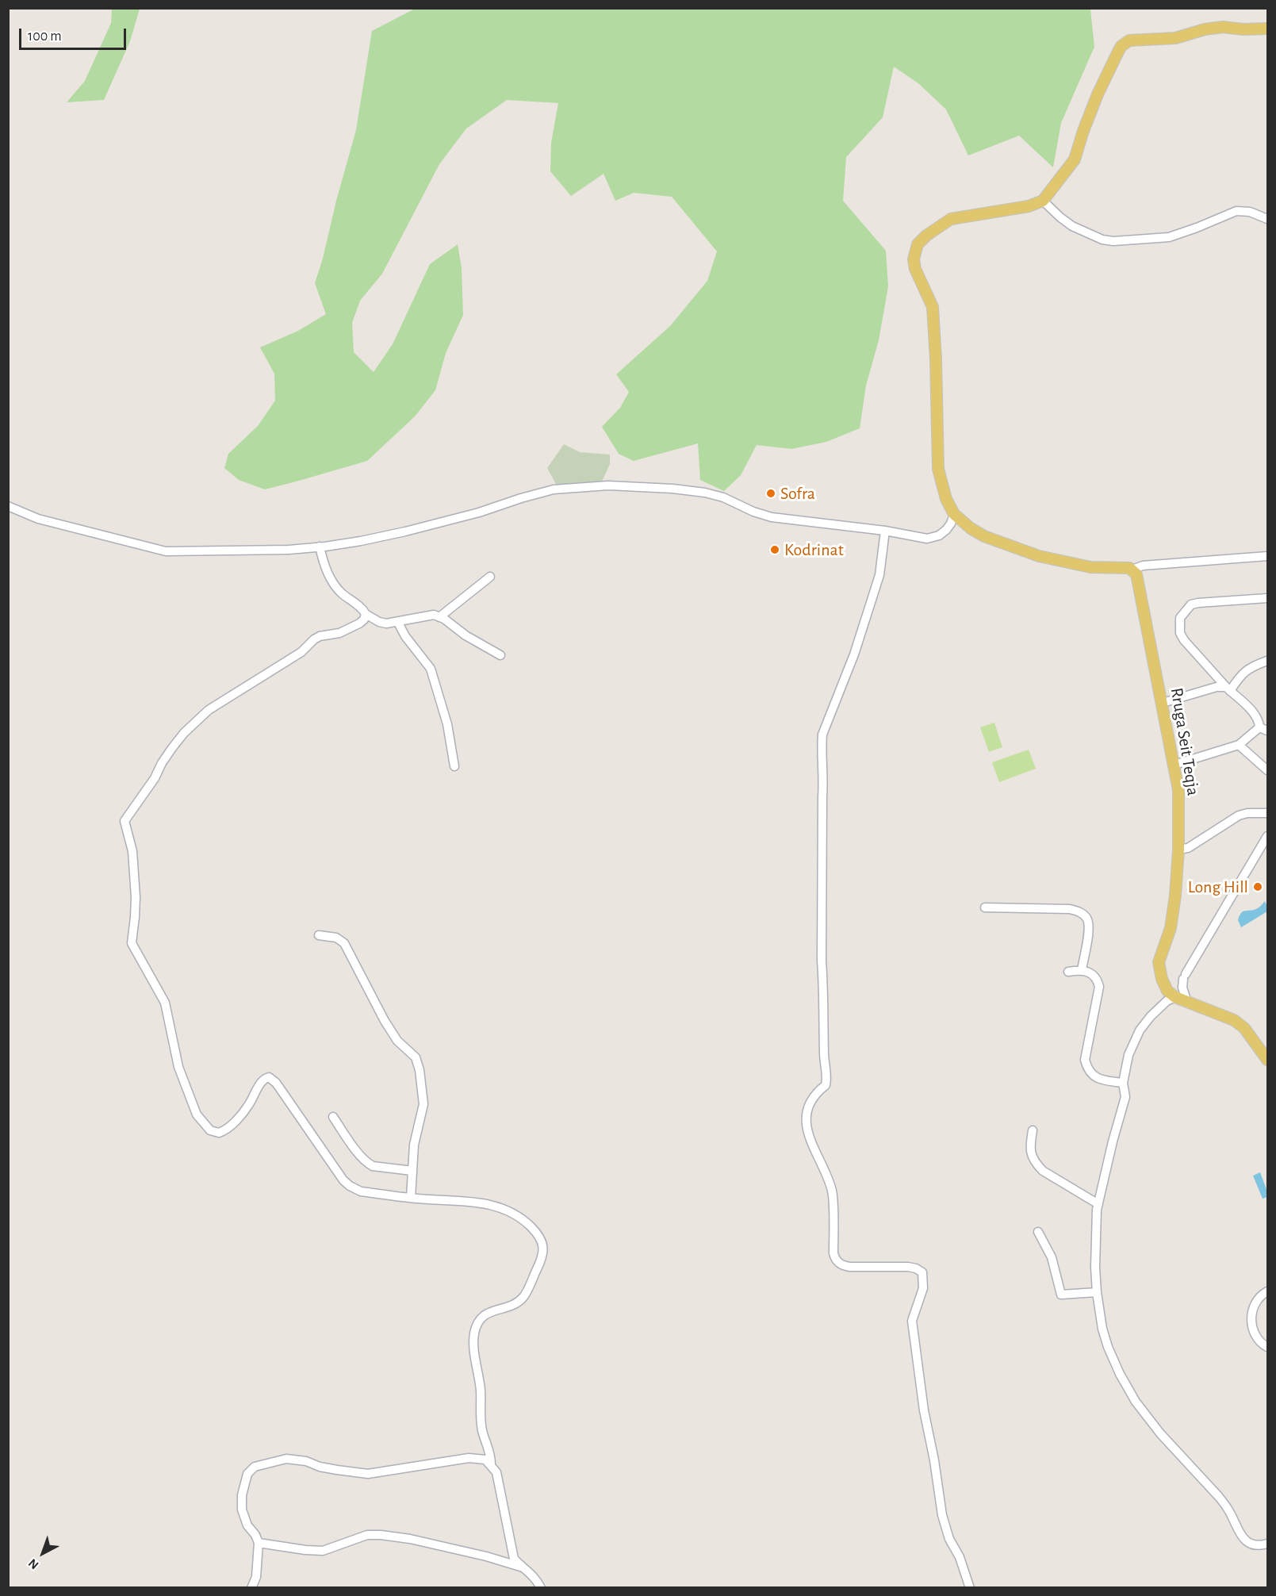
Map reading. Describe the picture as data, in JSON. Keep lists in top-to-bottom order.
{
  "streets": {
    "main road": ["Rruga Seit Teqja"]
  },
  "places": ["Sofra", "Kodrinat", "Long Hill"],
  "scale_bar": "100 m",
  "north": "bottom left"
}
